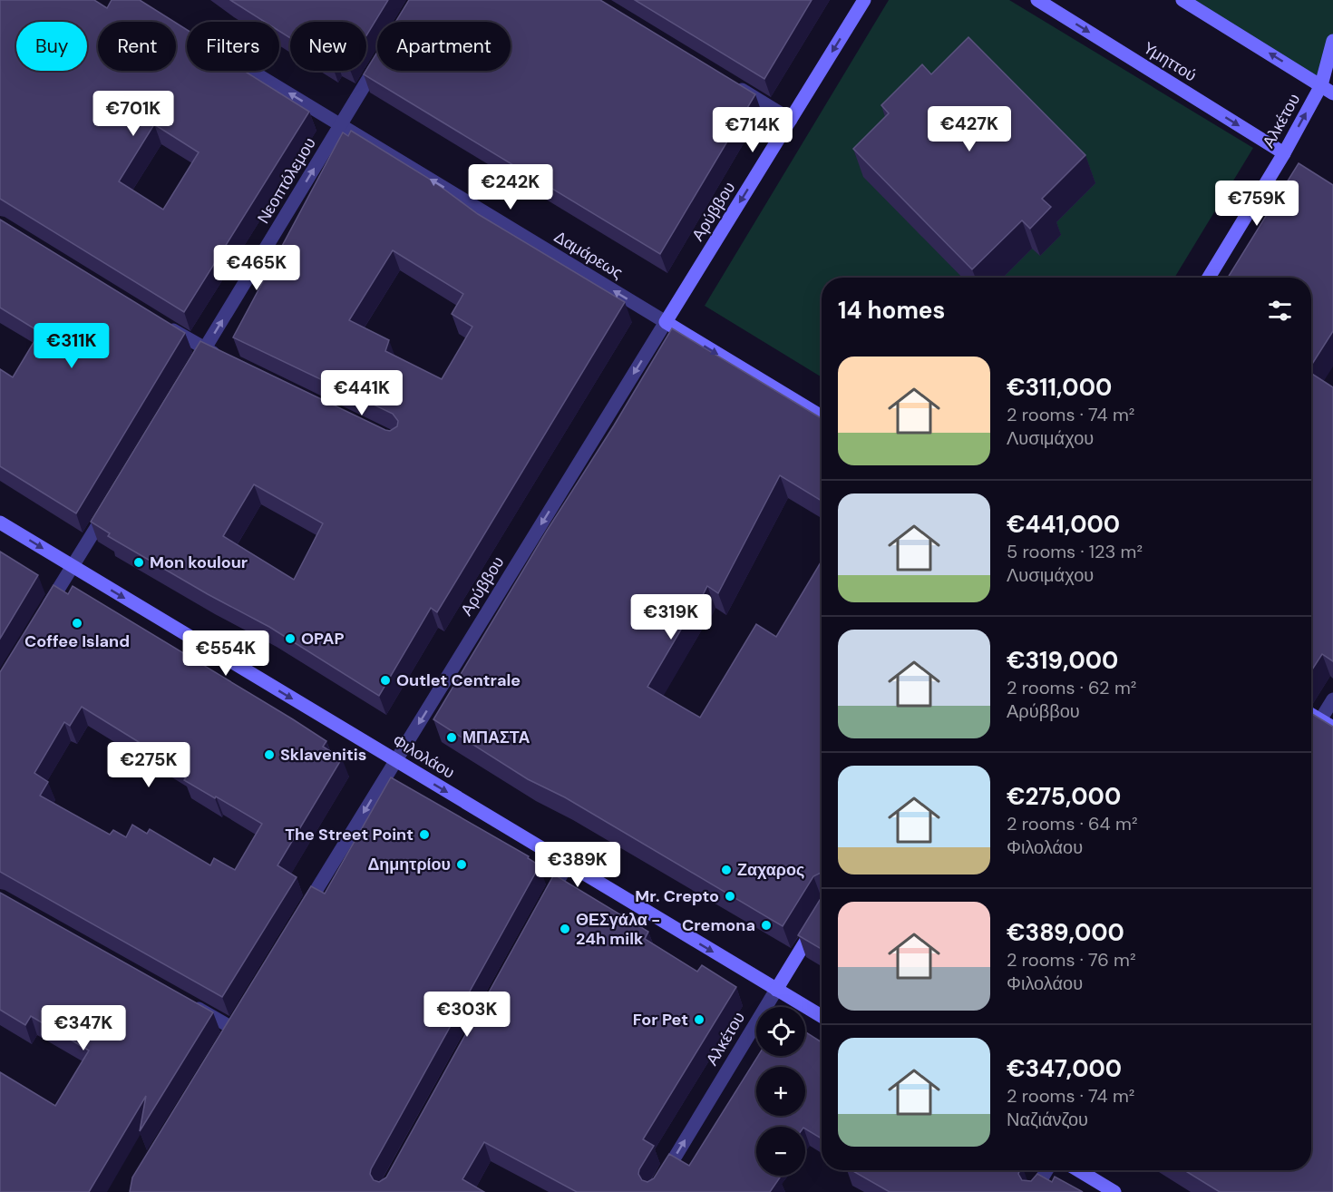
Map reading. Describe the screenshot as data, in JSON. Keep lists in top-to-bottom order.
{
  "streets": {
    "main road": [
      "Υμηττού",
      "Αλκέτου",
      "Αρύββου",
      "Δαμάρεως",
      "Φιλολάου"
    ],
    "street": ["Νεοπτόλεμου"]
  },
  "crossings": [
    ["Υμηττού", "Αλκέτου"],
    ["Αλκέτου", "Φιλολάου"],
    ["Νεοπτόλεμου", "Δαμάρεως"],
    ["Αρύββου", "Δαμάρεως"],
    ["Αρύββου", "Φιλολάου"]
  ],
  "one_way": [
    "Αλκέτου",
    "Νεοπτόλεμου",
    "Αρύββου",
    "Φιλολάου"
  ],
  "places": [
    "Mon koulour",
    "Coffee Island",
    "OPAP",
    "Outlet Centrale",
    "ΜΠΑΣΤΑ",
    "Sklavenitis",
    "The Street Point",
    "Δημητρίου",
    "Ζαχαρος",
    "Mr. Crepto",
    "Cremona",
    "ΘΕΣγάλα - 24h milk",
    "For Pet"
  ],
  "page": {
    "chip": [
      "Buy",
      "Rent",
      "Filters",
      "New",
      "Apartment"
    ],
    "price": [
      "€701K",
      "€427K",
      "€714K",
      "€242K",
      "€759K",
      "€465K",
      "€311K",
      "€441K",
      "€319K",
      "€554K",
      "€275K",
      "€389K",
      "€303K",
      "€347K"
    ],
    "heading": "14 homes",
    "list": [
      {
        "name": "€311,000",
        "note": "2 rooms · 74 m² · Λυσιμάχου"
      },
      {
        "name": "€441,000",
        "note": "5 rooms · 123 m² · Λυσιμάχου"
      },
      {
        "name": "€319,000",
        "note": "2 rooms · 62 m² · Αρύββου"
      },
      {
        "name": "€275,000",
        "note": "2 rooms · 64 m² · Φιλολάου"
      },
      {
        "name": "€389,000",
        "note": "2 rooms · 76 m² · Φιλολάου"
      },
      {
        "name": "€347,000",
        "note": "2 rooms · 74 m² · Ναζιάνζου"
      }
    ],
    "map_buttons": ["+", "−"]
  }
}
